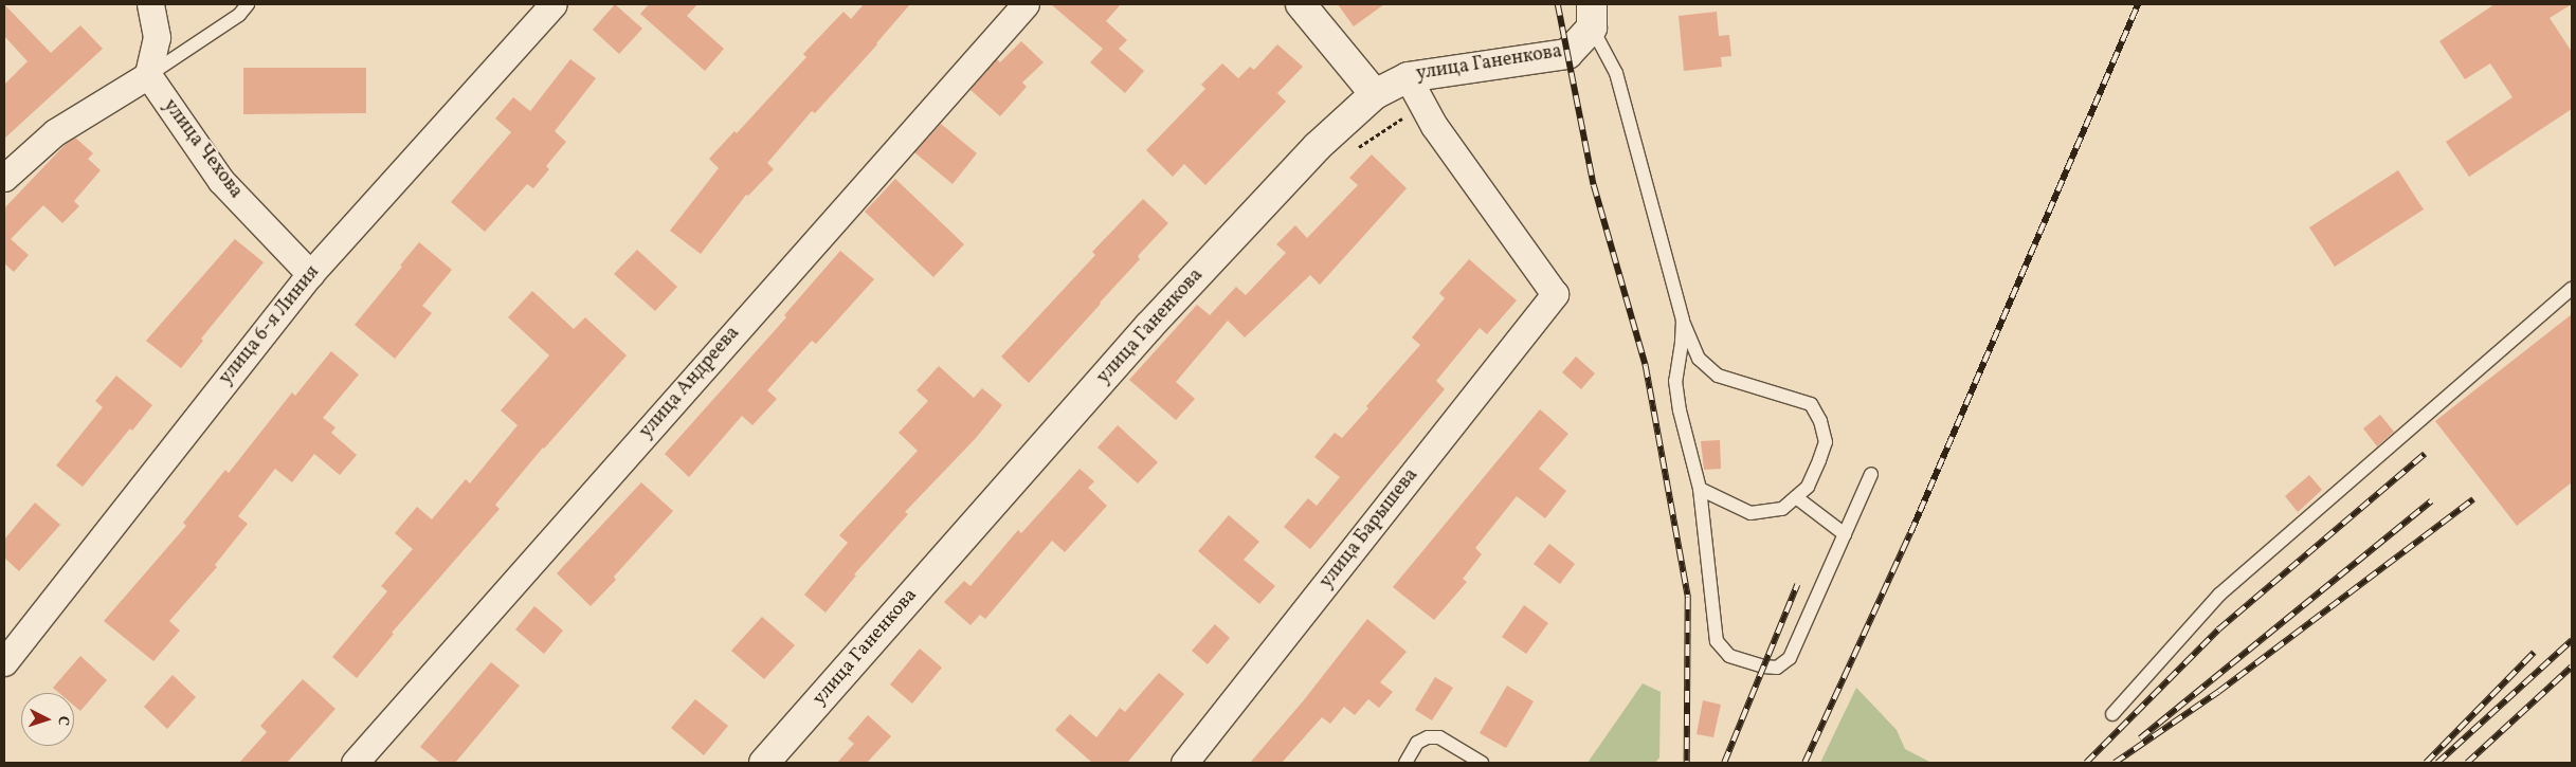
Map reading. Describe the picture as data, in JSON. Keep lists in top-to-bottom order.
{
  "streets": {
    "street": [
      "улица Ганенкова",
      "улица Чехова",
      "улица 6-я Линия",
      "улица Андреева",
      "улица Барышева"
    ]
  },
  "crossings": [
    ["улица Ганенкова", "улица Барышева"],
    ["улица Чехова", "улица 6-я Линия"]
  ],
  "north": "right"
}
